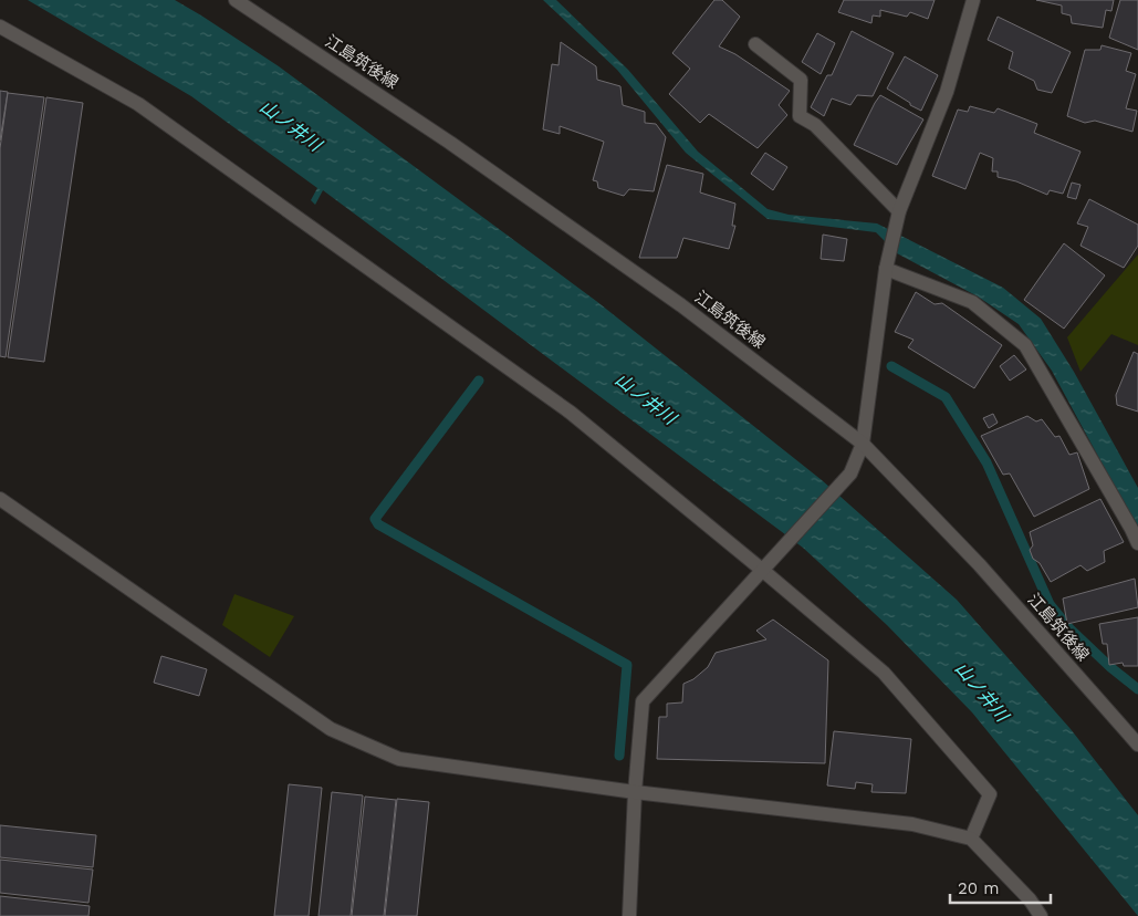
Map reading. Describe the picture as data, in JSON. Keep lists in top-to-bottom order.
{
  "streets": {
    "street": ["江島筑後線"]
  },
  "water": ["山ノ井川"],
  "scale_bar": "20 m"
}
